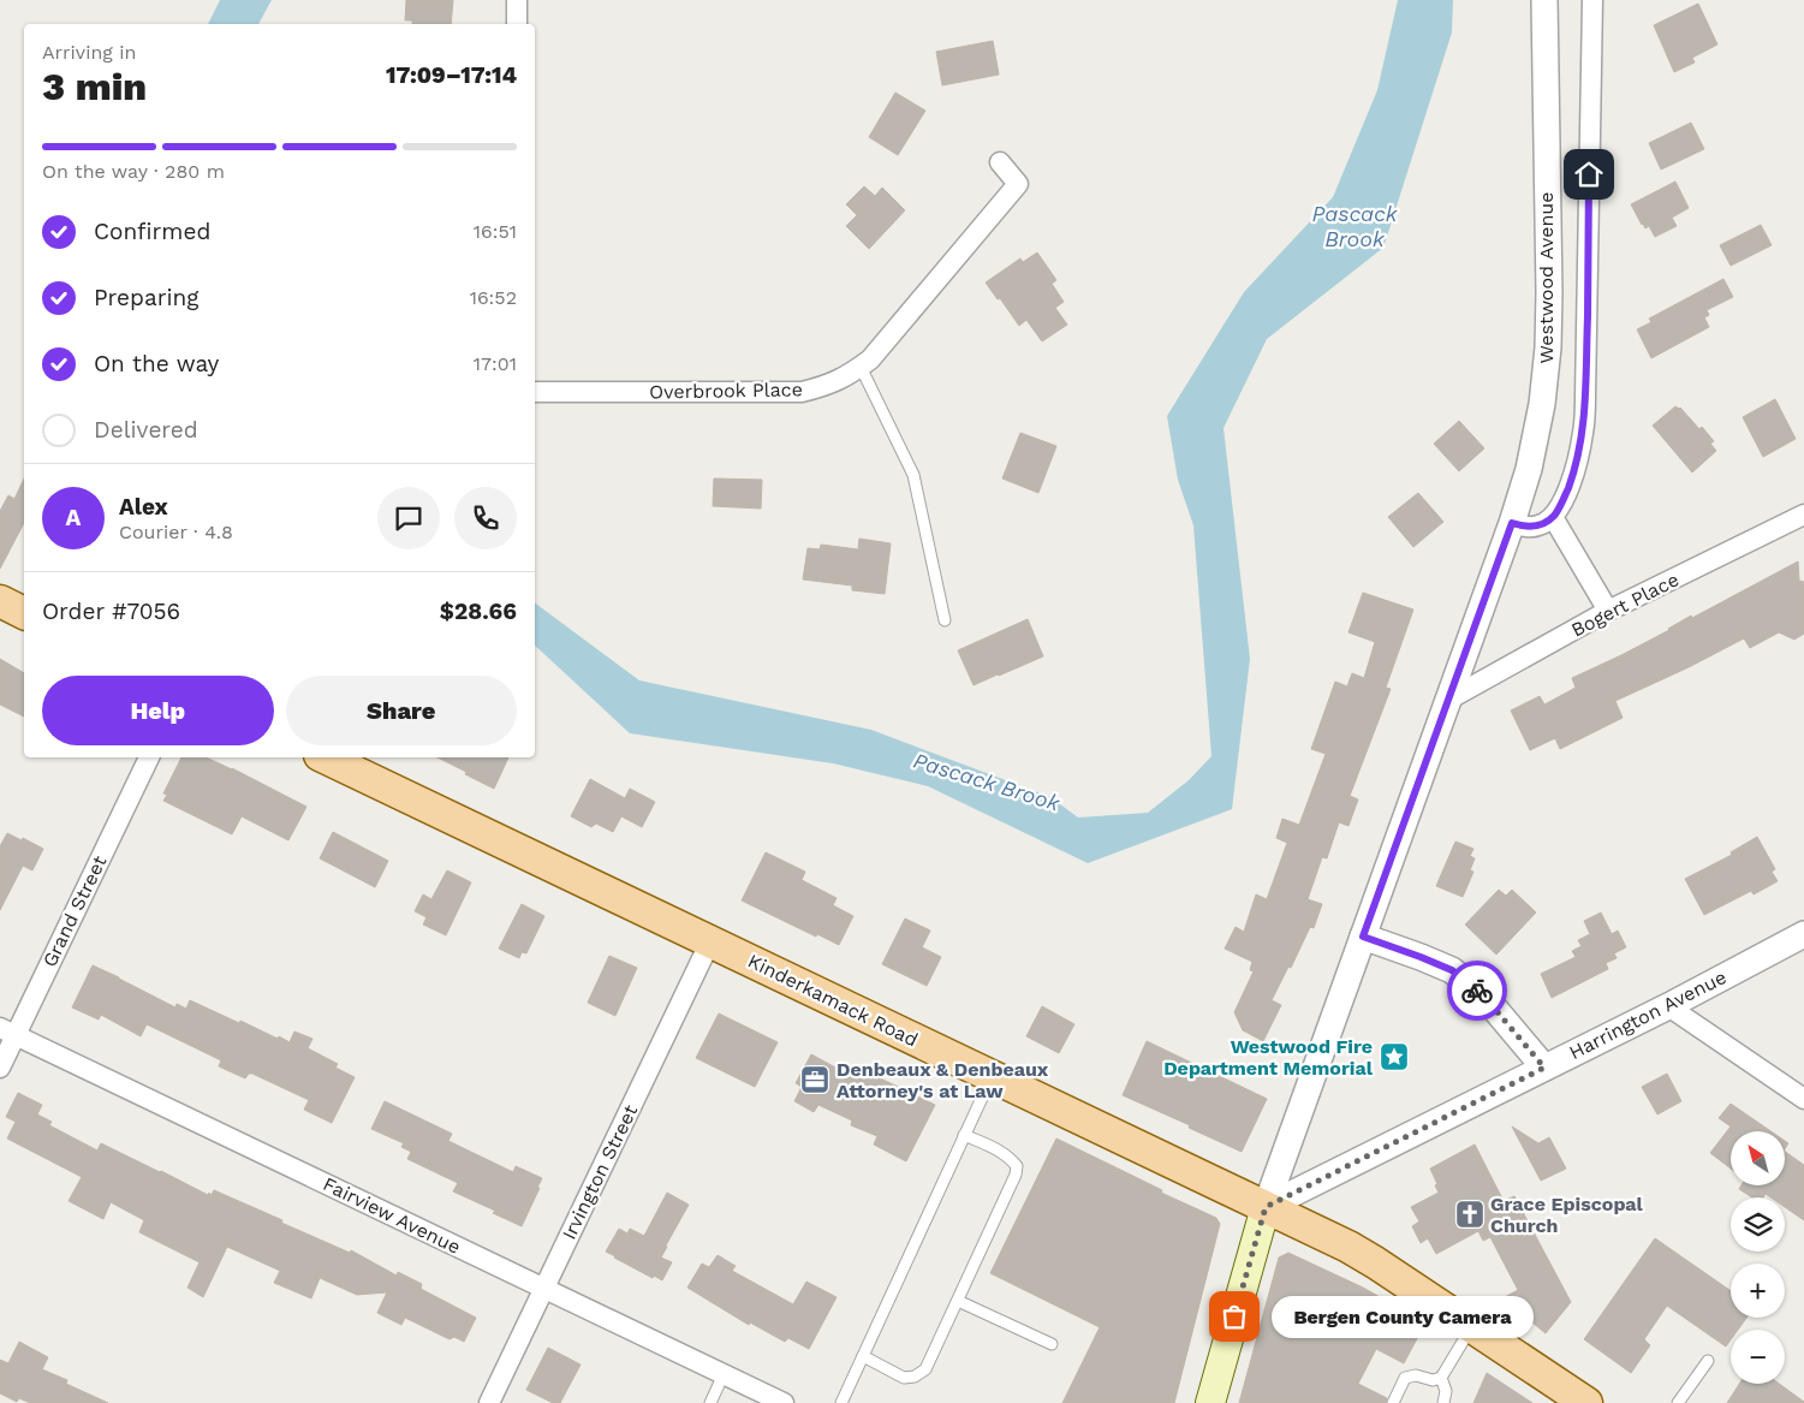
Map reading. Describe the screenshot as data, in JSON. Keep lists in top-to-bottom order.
{
  "streets": {
    "main road": ["Westwood Avenue", "Kinderkamack Road"],
    "street": [
      "Overbrook Place",
      "Bogert Place",
      "Grand Street",
      "Harrington Avenue",
      "Irvington Street",
      "Fairview Avenue"
    ]
  },
  "crossings": [
    ["Westwood Avenue", "Bogert Place"],
    ["Westwood Avenue", "Kinderkamack Road"],
    ["Westwood Avenue", "Harrington Avenue"],
    ["Grand Street", "Fairview Avenue"],
    ["Kinderkamack Road", "Harrington Avenue"],
    ["Kinderkamack Road", "Irvington Street"],
    ["Irvington Street", "Fairview Avenue"]
  ],
  "water": ["Pascack Brook"],
  "places": {
    "place": ["Westwood Fire Department Memorial"],
    "office": ["Denbeaux & Denbeaux Attorney's at Law"],
    "church": ["Grace Episcopal Church"],
    "other": ["Bergen County Camera"]
  },
  "north": "top left",
  "page": {
    "heading": ["3 min", "Arriving in", "17:09–17:14"],
    "panel": [
      "Alex",
      "Courier · 4.8",
      "Order #7056",
      "$28.66"
    ],
    "bar": "On the way · 280 m",
    "list": [
      ["Confirmed", "16:51"],
      ["Preparing", "16:52"],
      ["On the way", "17:01"],
      "Delivered"
    ],
    "round": "A",
    "buttons": ["Help", "Share"],
    "map_buttons": ["+", "−"],
    "bubble": "Bergen County Camera"
  }
}
